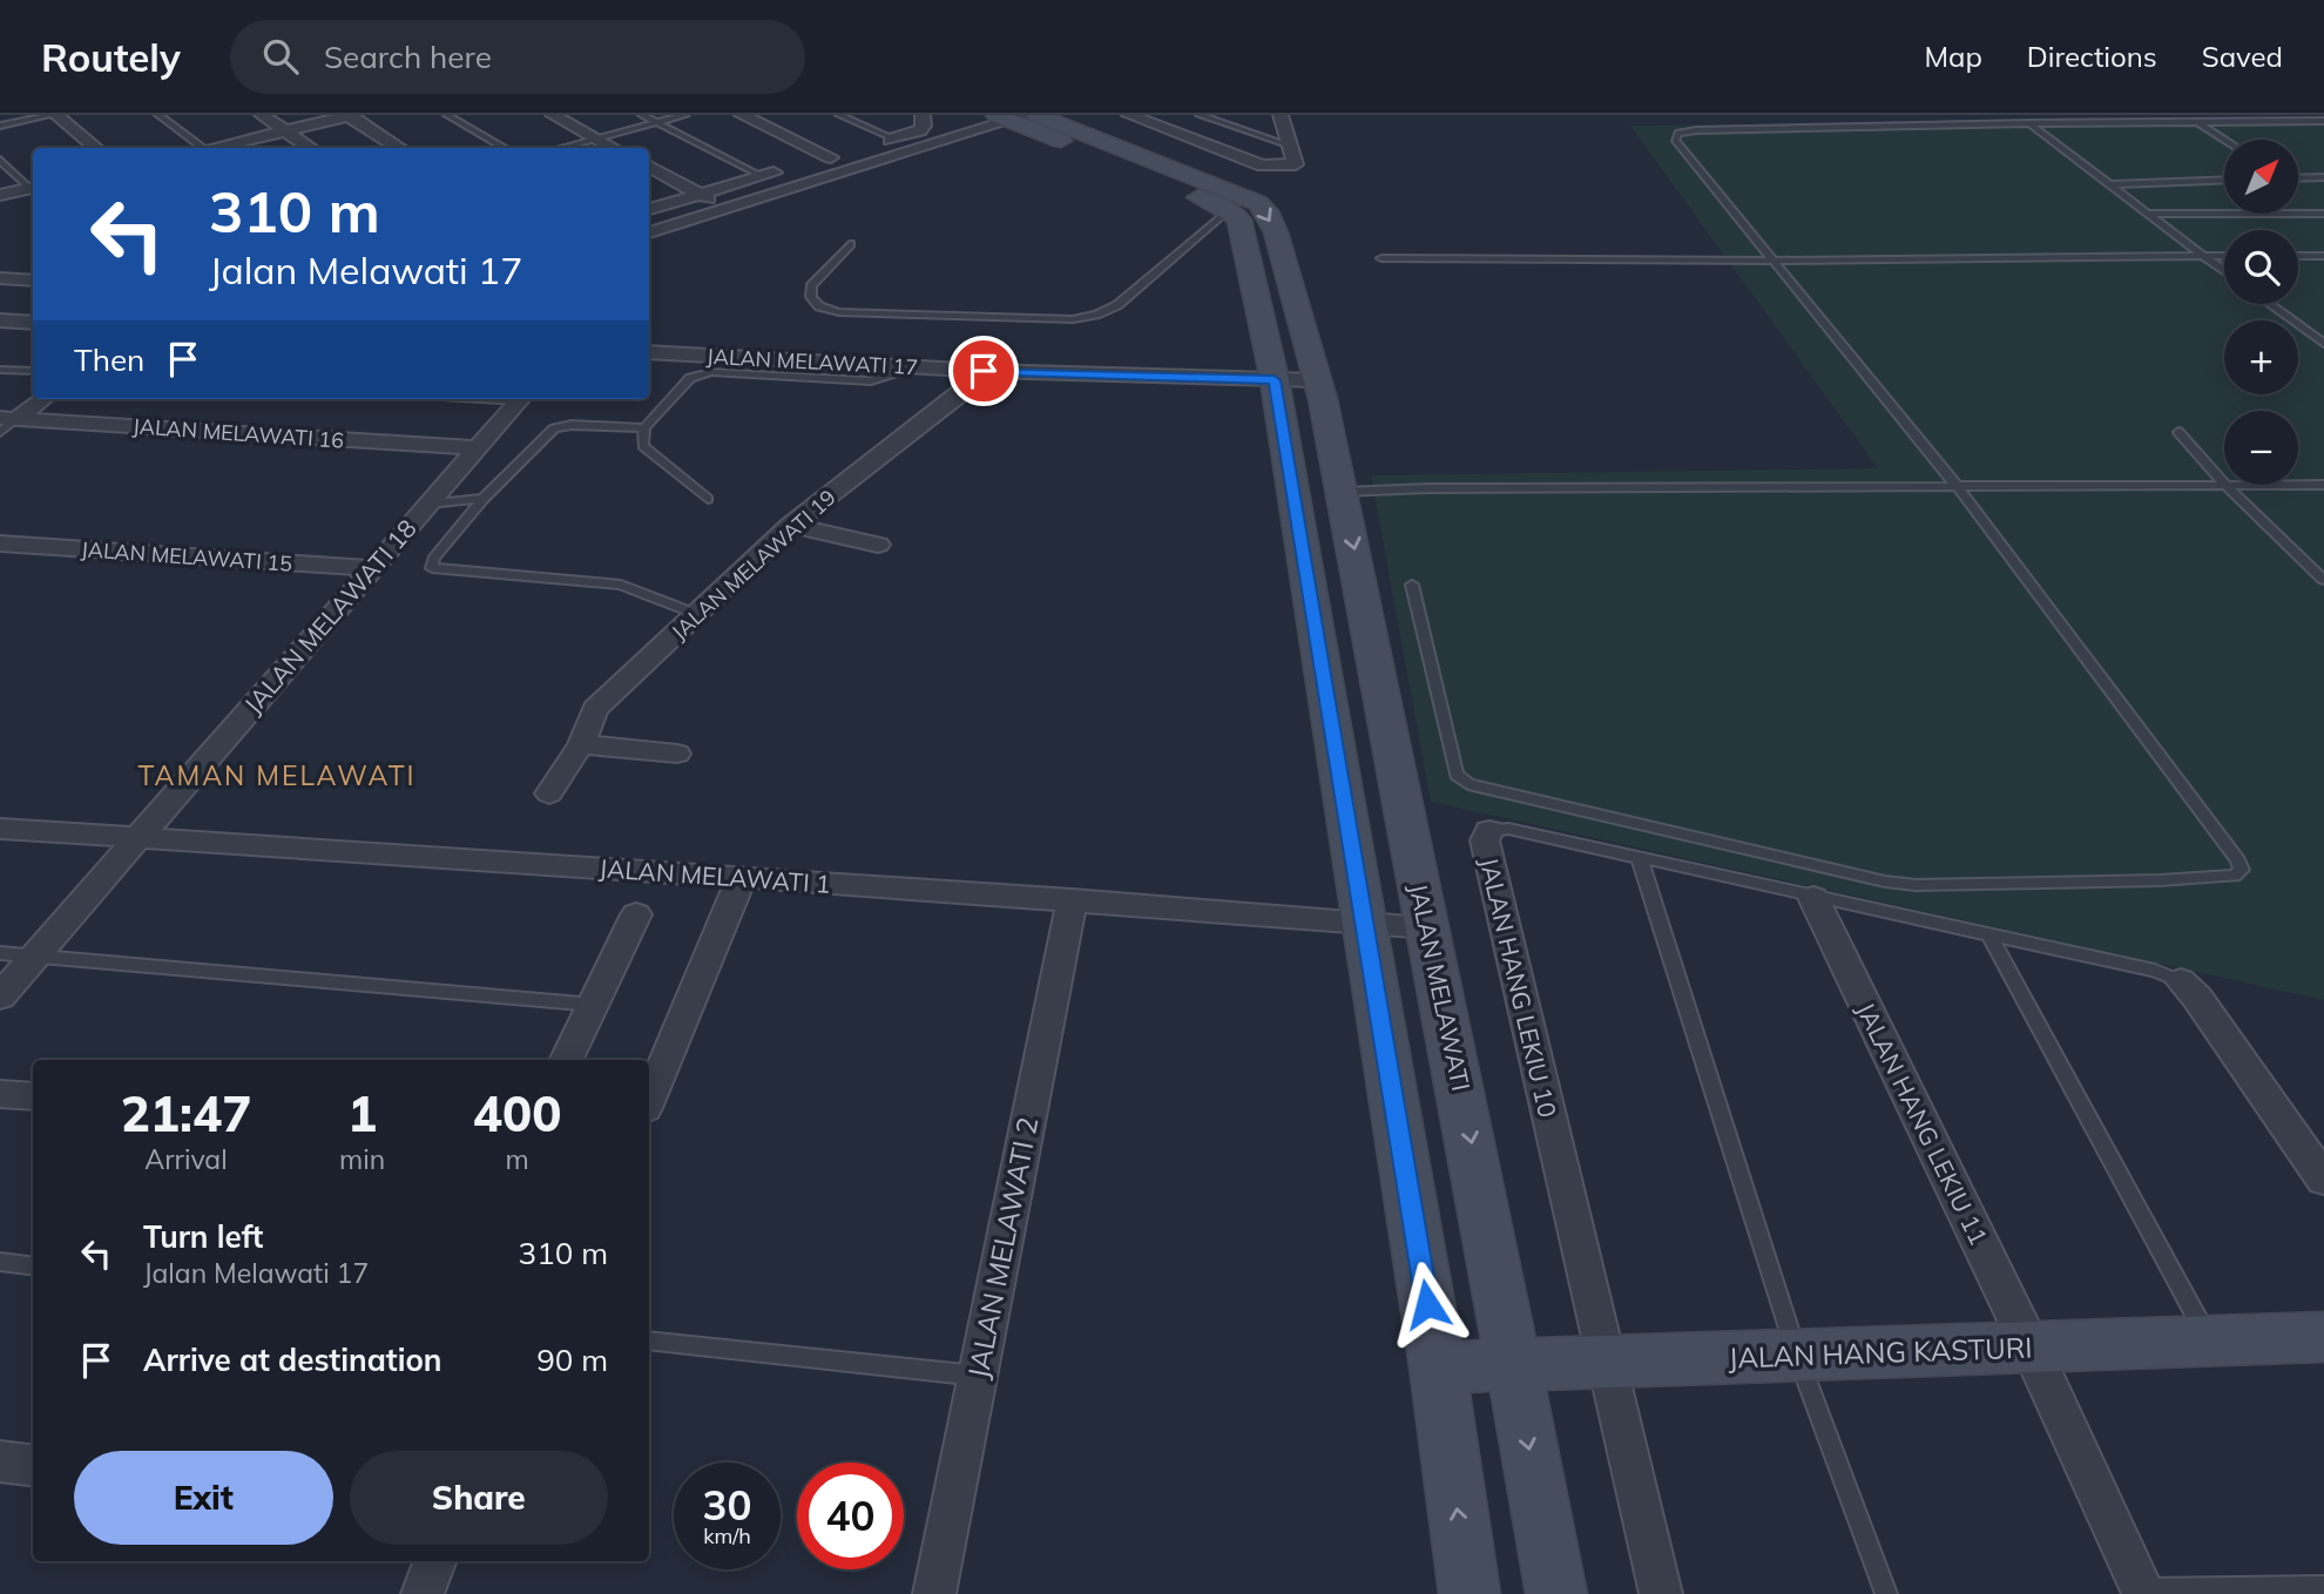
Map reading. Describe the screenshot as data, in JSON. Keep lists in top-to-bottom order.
{
  "streets": {
    "street": [
      "JALAN MELAWATI 17",
      "JALAN MELAWATI 16",
      "JALAN MELAWATI 15",
      "JALAN MELAWATI 19",
      "JALAN MELAWATI 18",
      "JALAN MELAWATI 1",
      "JALAN MELAWATI",
      "JALAN HANG LEKIU 10",
      "JALAN HANG LEKIU 11",
      "JALAN MELAWATI 2",
      "JALAN HANG KASTURI"
    ]
  },
  "crossings": [
    ["JALAN MELAWATI 17", "JALAN MELAWATI 19"],
    ["JALAN MELAWATI 17", "JALAN MELAWATI"],
    ["JALAN MELAWATI 16", "JALAN MELAWATI 18"],
    ["JALAN MELAWATI 15", "JALAN MELAWATI 18"],
    ["JALAN MELAWATI 18", "JALAN MELAWATI 1"],
    ["JALAN MELAWATI 1", "JALAN MELAWATI"],
    ["JALAN MELAWATI 1", "JALAN MELAWATI 2"],
    ["JALAN MELAWATI", "JALAN HANG KASTURI"],
    ["JALAN HANG LEKIU 10", "JALAN HANG LEKIU 11"],
    ["JALAN HANG LEKIU 10", "JALAN HANG KASTURI"],
    ["JALAN HANG LEKIU 11", "JALAN HANG KASTURI"]
  ],
  "districts": ["TAMAN MELAWATI"],
  "north": "top right",
  "page": {
    "header": "Routely",
    "search": "Search here",
    "nav": ["Map", "Directions", "Saved"],
    "map_buttons": ["+", "−"],
    "turn": ["310 m", "Jalan Melawati 17"],
    "then": "Then",
    "eta": [
      "21:47",
      "Arrival",
      "1",
      "min",
      "400",
      "m"
    ],
    "list": [
      {
        "name": "Turn left",
        "note": "Jalan Melawati 17",
        "value": "310 m"
      },
      {
        "name": "Arrive at destination",
        "value": "90 m"
      }
    ],
    "buttons": ["Exit", "Share"],
    "speed": "30 km/h",
    "limit": "40"
  }
}
